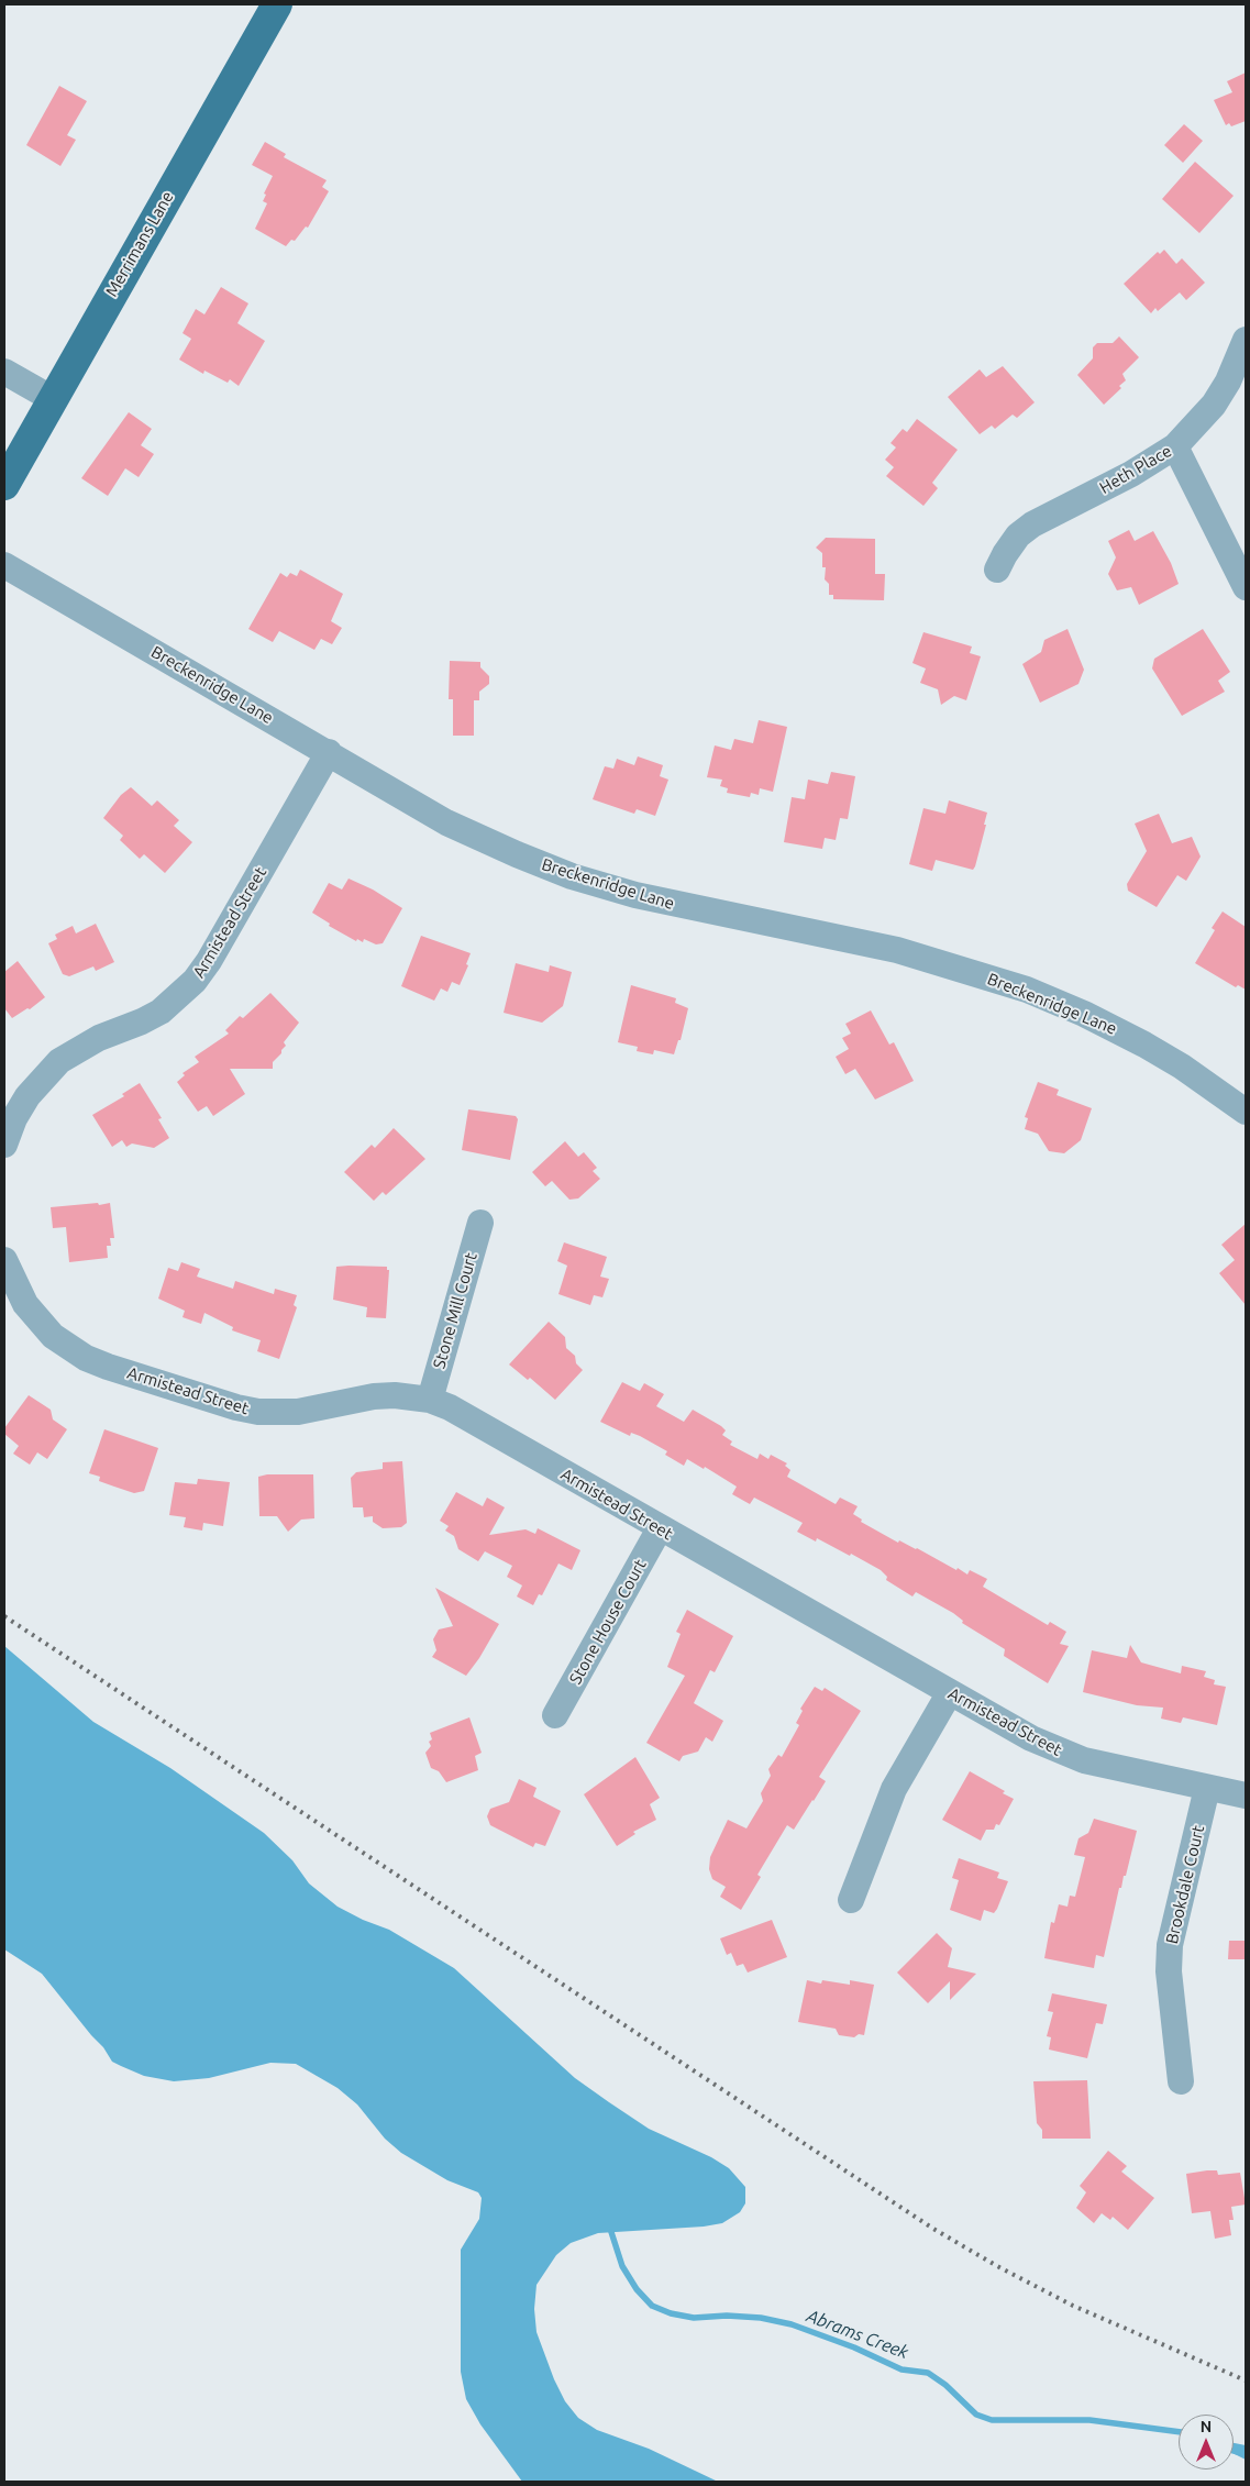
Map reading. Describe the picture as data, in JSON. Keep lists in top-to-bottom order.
{
  "streets": {
    "main road": ["Merrimans Lane"],
    "street": [
      "Heth Place",
      "Breckenridge Lane",
      "Armistead Street",
      "Stone Mill Court",
      "Stone House Court",
      "Brookdale Court"
    ]
  },
  "crossings": [
    ["Breckenridge Lane", "Armistead Street"],
    ["Armistead Street", "Stone Mill Court"],
    ["Armistead Street", "Stone House Court"],
    ["Armistead Street", "Brookdale Court"]
  ],
  "water": ["Abrams Creek"],
  "north": "top"
}
